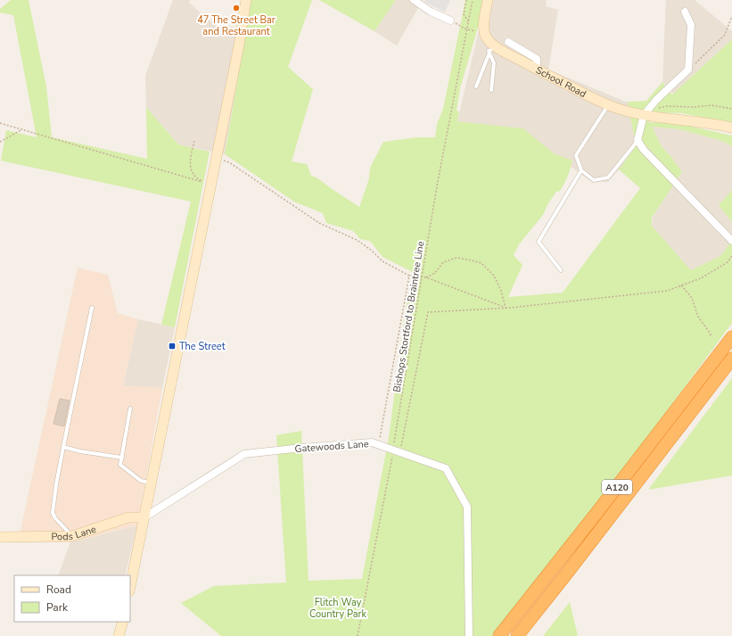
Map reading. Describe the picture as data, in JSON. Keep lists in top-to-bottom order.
{
  "streets": {
    "highway": ["A120"],
    "street": ["School Road", "Gatewoods Lane", "Pods Lane"],
    "path": ["Bishops Stortford to Braintree Line"]
  },
  "crossings": [
    ["Bishops Stortford to Braintree Line", "Gatewoods Lane"],
    ["Gatewoods Lane", "Pods Lane"]
  ],
  "parks": ["Flitch Way Country Park"],
  "places": {
    "other": ["47 The Street Bar and Restaurant"],
    "transit": ["The Street"]
  },
  "legend": ["Road", "Park"]
}
